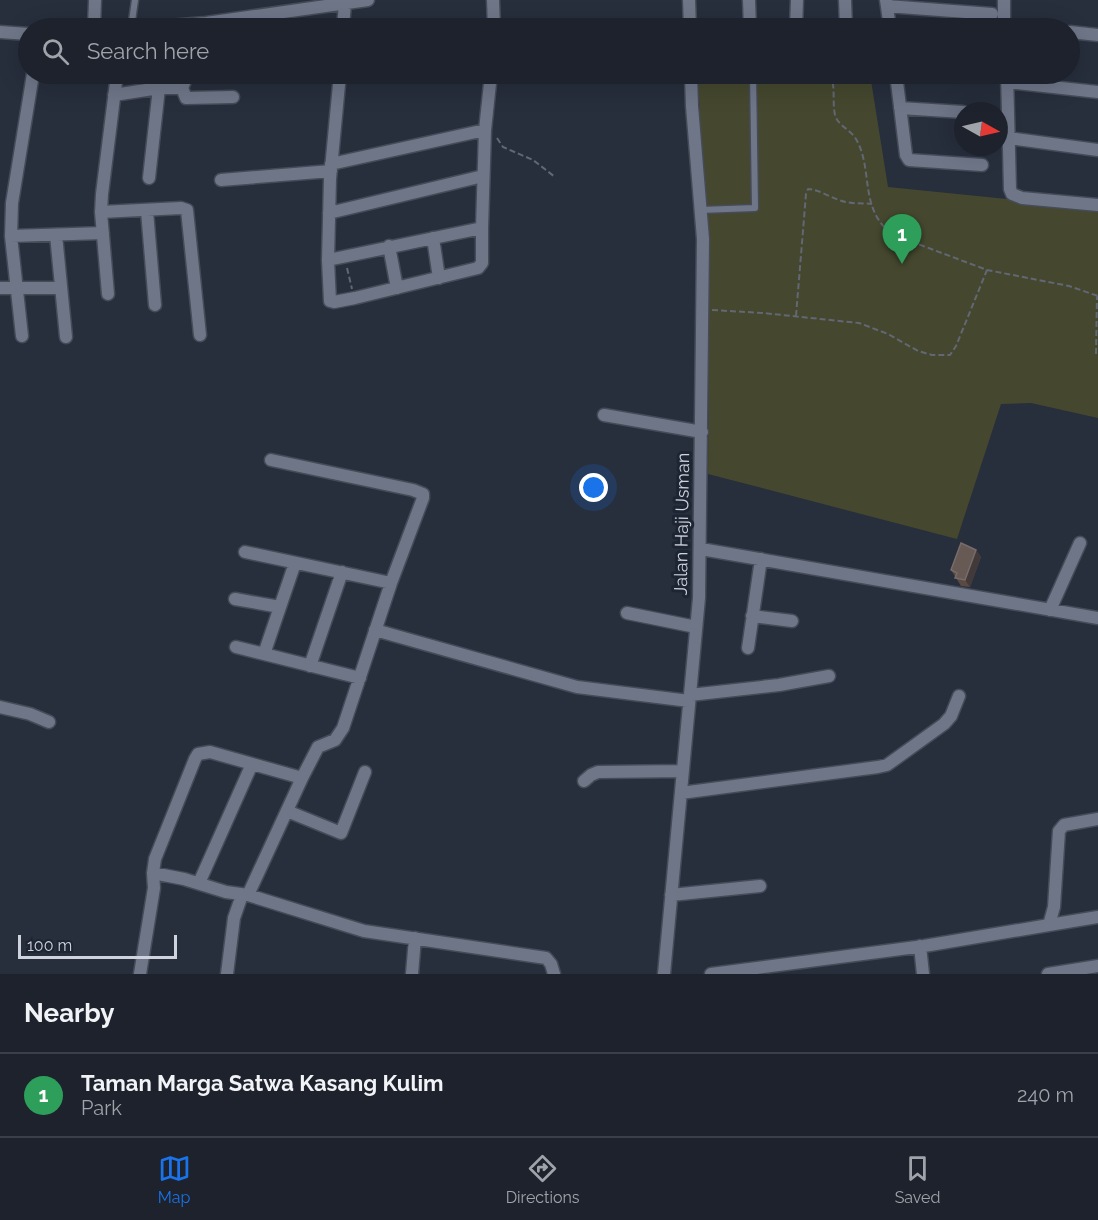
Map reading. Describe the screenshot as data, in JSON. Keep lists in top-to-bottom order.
{
  "streets": {
    "street": ["Jalan Haji Usman"]
  },
  "scale_bar": "100 m",
  "north": "right",
  "page": {
    "search": "Search here",
    "pins": "1",
    "scale": "100 m",
    "heading": "Nearby",
    "list": [
      {
        "mark": "1",
        "name": "Taman Marga Satwa Kasang Kulim",
        "note": "Park",
        "value": "240 m"
      }
    ],
    "nav": ["Map", "Directions", "Saved"]
  }
}
